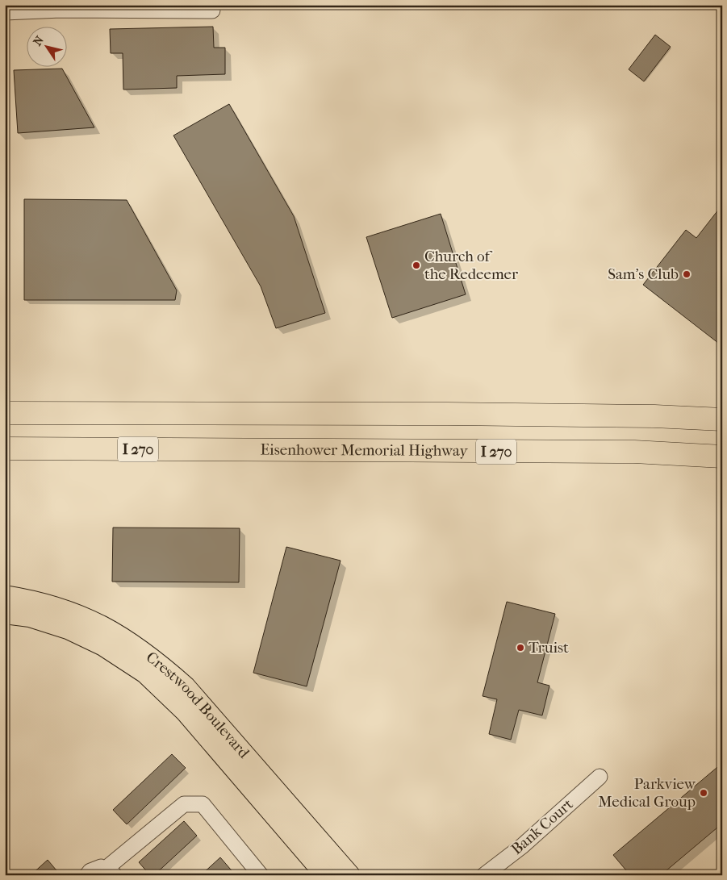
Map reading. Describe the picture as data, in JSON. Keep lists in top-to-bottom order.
{
  "streets": {
    "highway": ["I 270", "Eisenhower Memorial Highway"],
    "main road": ["Crestwood Boulevard"],
    "street": ["Bank Court"]
  },
  "places": [
    "Church of the Redeemer",
    "Sam's Club",
    "Truist",
    "Parkview Medical Group"
  ],
  "north": "top left"
}
